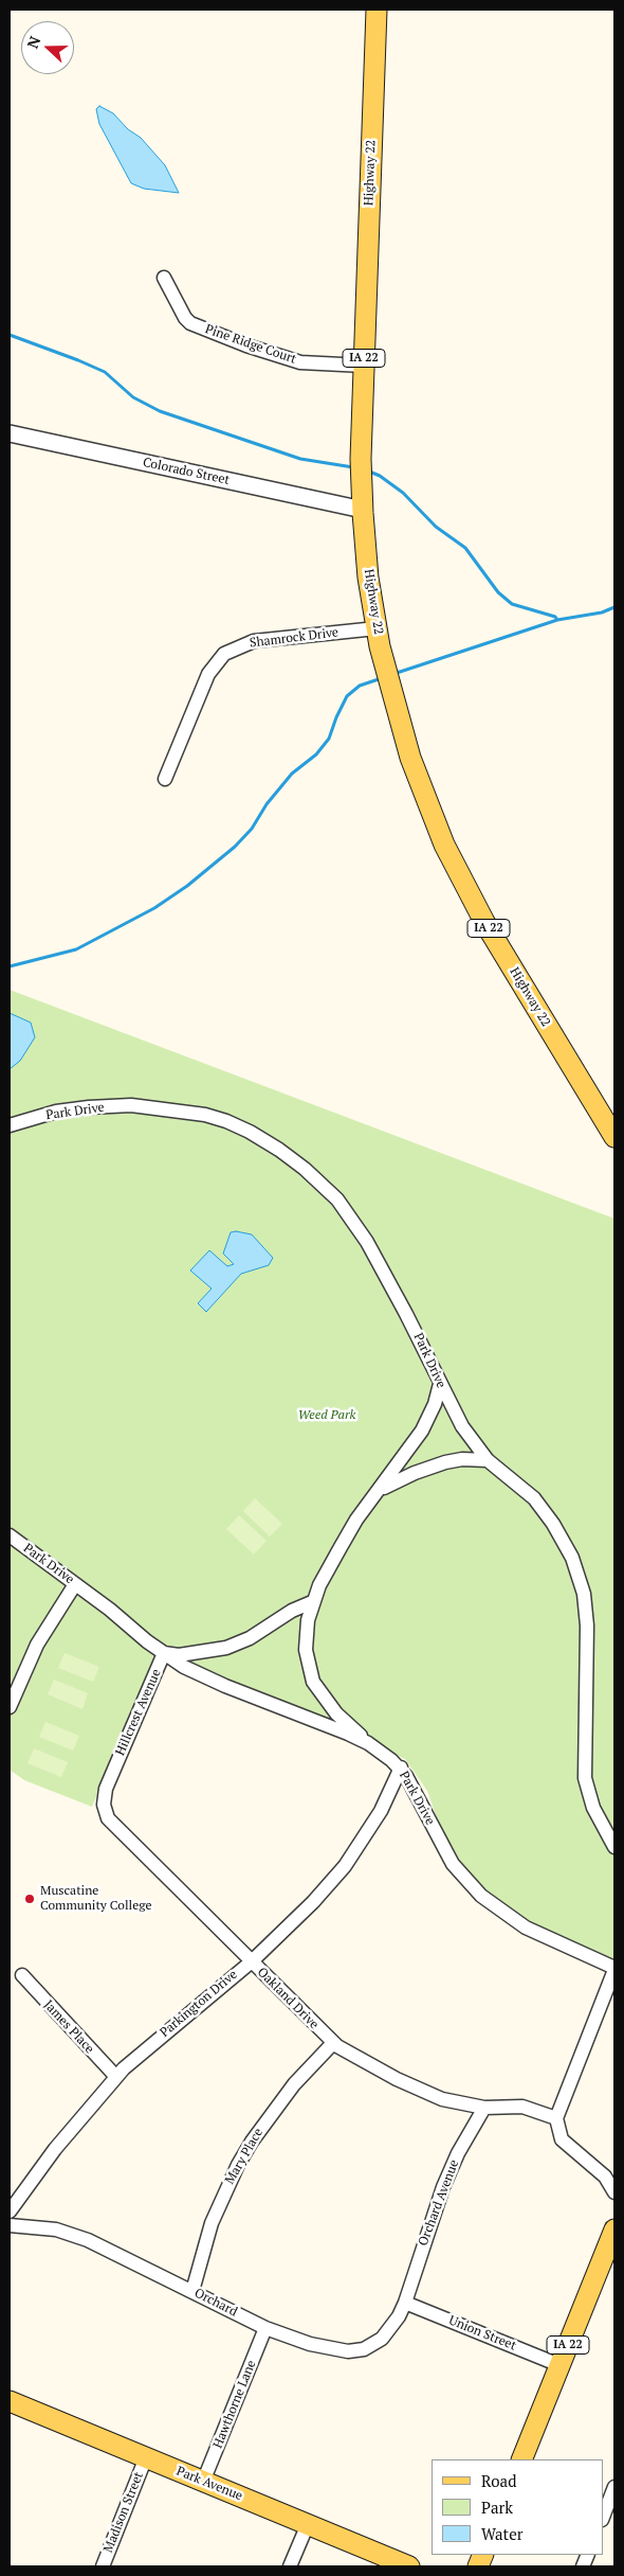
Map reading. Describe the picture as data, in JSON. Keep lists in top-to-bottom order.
{
  "streets": {
    "main road": ["Highway 22", "IA 22", "Park Avenue"],
    "street": [
      "Pine Ridge Court",
      "Colorado Street",
      "Shamrock Drive",
      "Park Drive",
      "Hillcrest Avenue",
      "Oakland Drive",
      "Parkington Drive",
      "James Place",
      "Mary Place",
      "Orchard Avenue",
      "Orchard",
      "Union Street",
      "Hawthorne Lane",
      "Madison Street"
    ]
  },
  "crossings": [
    ["Highway 22", "Pine Ridge Court"],
    ["Highway 22", "Colorado Street"],
    ["Highway 22", "Shamrock Drive"],
    ["IA 22", "Union Street"],
    ["Park Drive", "Hillcrest Avenue"],
    ["Park Drive", "Oakland Drive"],
    ["Park Drive", "Parkington Drive"],
    ["Hillcrest Avenue", "Oakland Drive"],
    ["Oakland Drive", "Parkington Drive"],
    ["Oakland Drive", "Mary Place"],
    ["Oakland Drive", "Orchard Avenue"],
    ["Parkington Drive", "James Place"],
    ["Mary Place", "Orchard"],
    ["Orchard Avenue", "Orchard"],
    ["Orchard Avenue", "Union Street"],
    ["Orchard", "Union Street"],
    ["Orchard", "Hawthorne Lane"],
    ["Hawthorne Lane", "Park Avenue"],
    ["Park Avenue", "Madison Street"]
  ],
  "parks": ["Weed Park"],
  "places": ["Muscatine Community College"],
  "legend": ["Road", "Park", "Water"],
  "north": "left"
}
